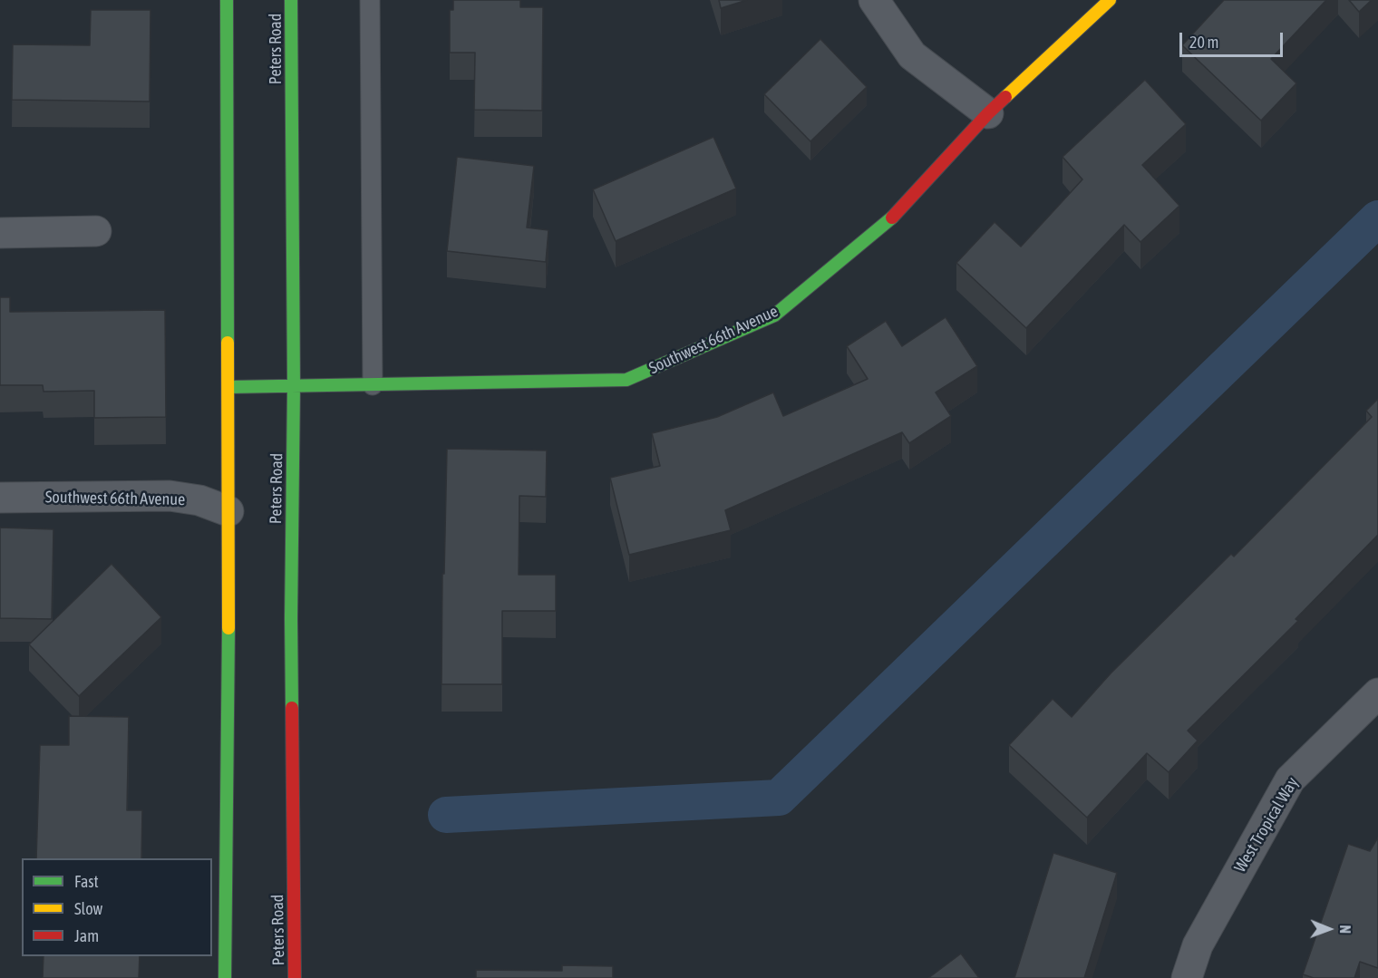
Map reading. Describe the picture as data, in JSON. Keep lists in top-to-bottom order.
{
  "streets": {
    "main road": ["Peters Road", "Southwest 66th Avenue"],
    "street": ["West Tropical Way"]
  },
  "crossings": [
    ["Peters Road", "Southwest 66th Avenue"]
  ],
  "legend": ["Fast", "Slow", "Jam"],
  "scale_bar": "20 m",
  "north": "right"
}
